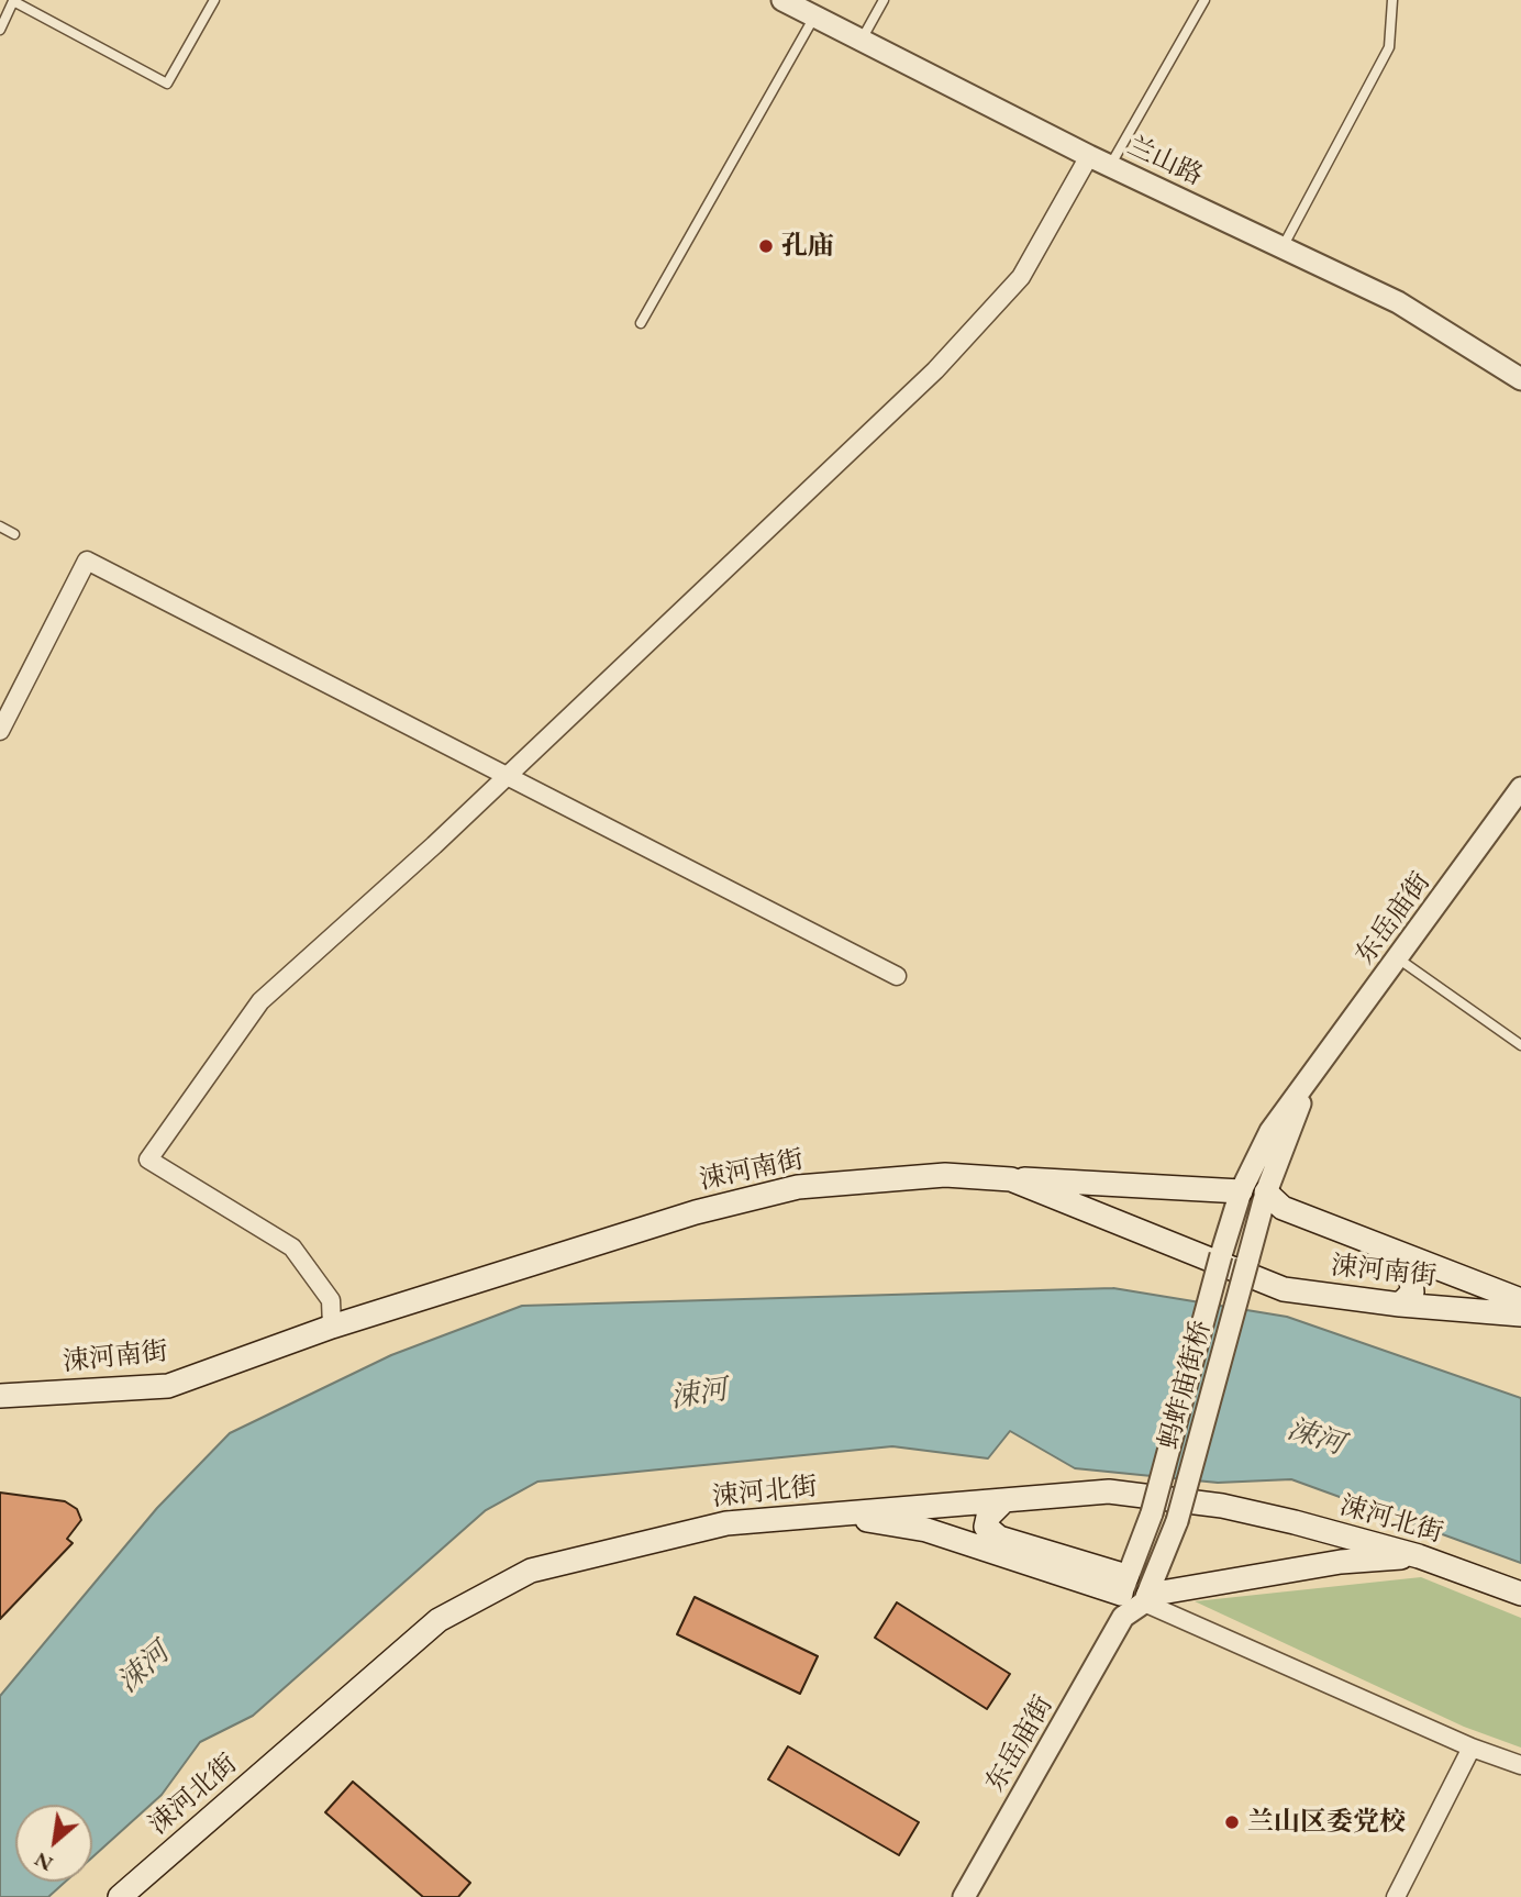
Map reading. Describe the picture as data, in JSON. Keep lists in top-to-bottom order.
{
  "streets": {
    "main road": ["涑河南街", "涑河北街"],
    "street": ["兰山路", "东岳庙街", "蚂蚱庙街桥"]
  },
  "crossings": [
    ["东岳庙街", "蚂蚱庙街桥"]
  ],
  "water": ["涑河"],
  "places": ["孔庙", "兰山区委党校"],
  "north": "bottom left"
}
